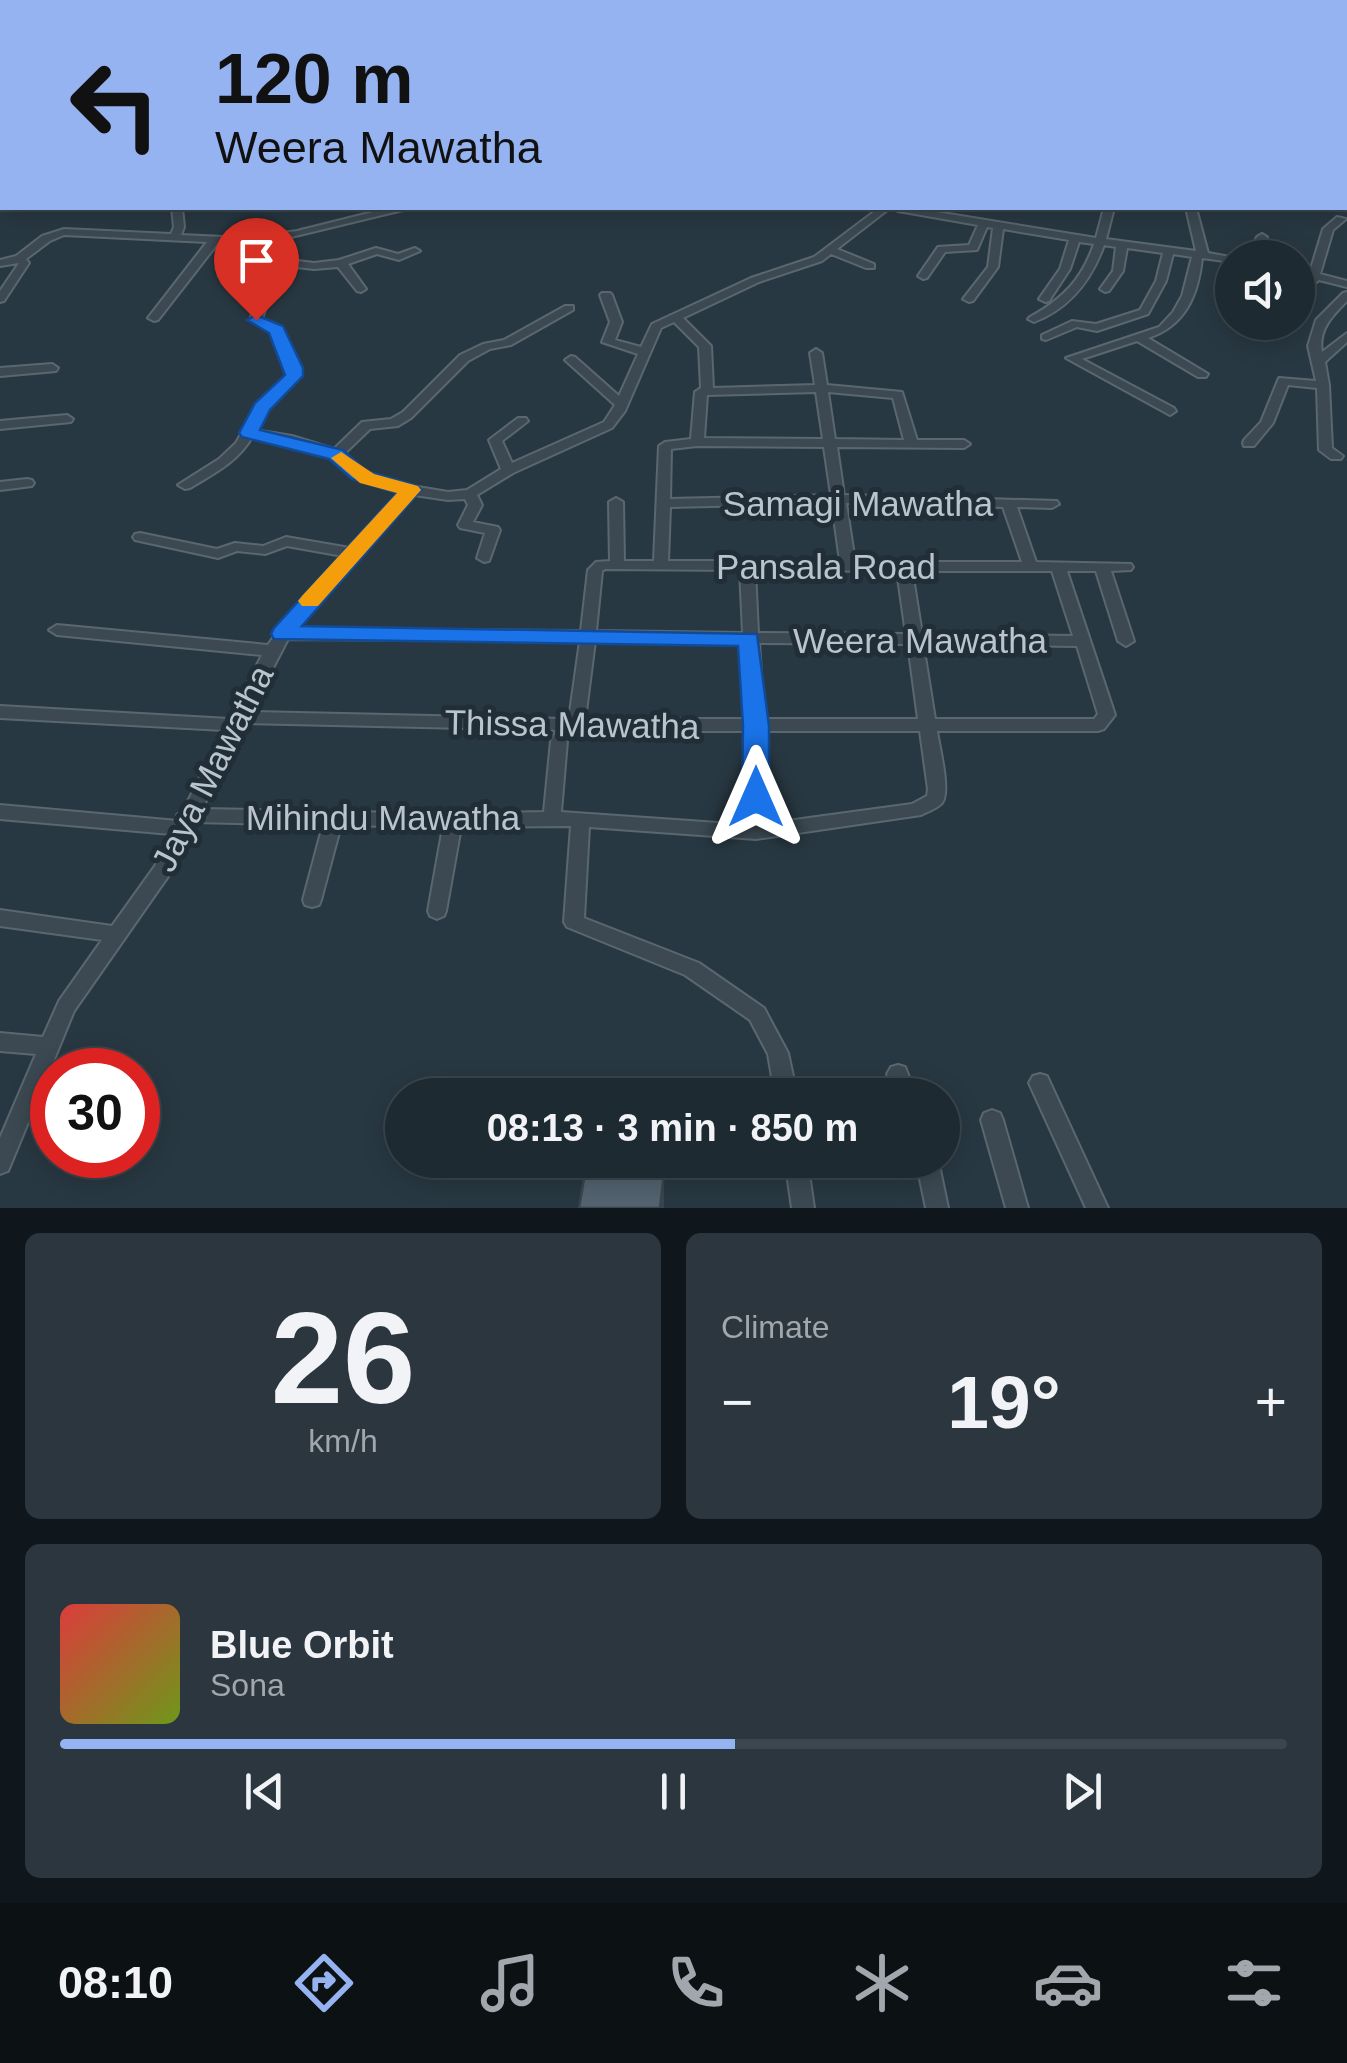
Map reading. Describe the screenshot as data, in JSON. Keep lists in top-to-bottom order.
{
  "streets": {
    "street": [
      "Samagi Mawatha",
      "Pansala Road",
      "Weera Mawatha",
      "Thissa Mawatha",
      "Jaya Mawatha",
      "Mihindu Mawatha"
    ]
  },
  "crossings": [
    ["Pansala Road", "Thissa Mawatha"],
    ["Weera Mawatha", "Thissa Mawatha"],
    ["Weera Mawatha", "Jaya Mawatha"],
    ["Thissa Mawatha", "Jaya Mawatha"],
    ["Thissa Mawatha", "Mihindu Mawatha"],
    ["Jaya Mawatha", "Mihindu Mawatha"]
  ],
  "page": {
    "turn": ["120 m", "Weera Mawatha"],
    "limit": "30",
    "trip": "08:13 · 3 min · 850 m",
    "tile": [
      ["26", "km/h"],
      "Climate"
    ],
    "heat": ["−", "19°", "+"],
    "song": ["Blue Orbit", "Sona"],
    "tabs": "08:10"
  }
}
